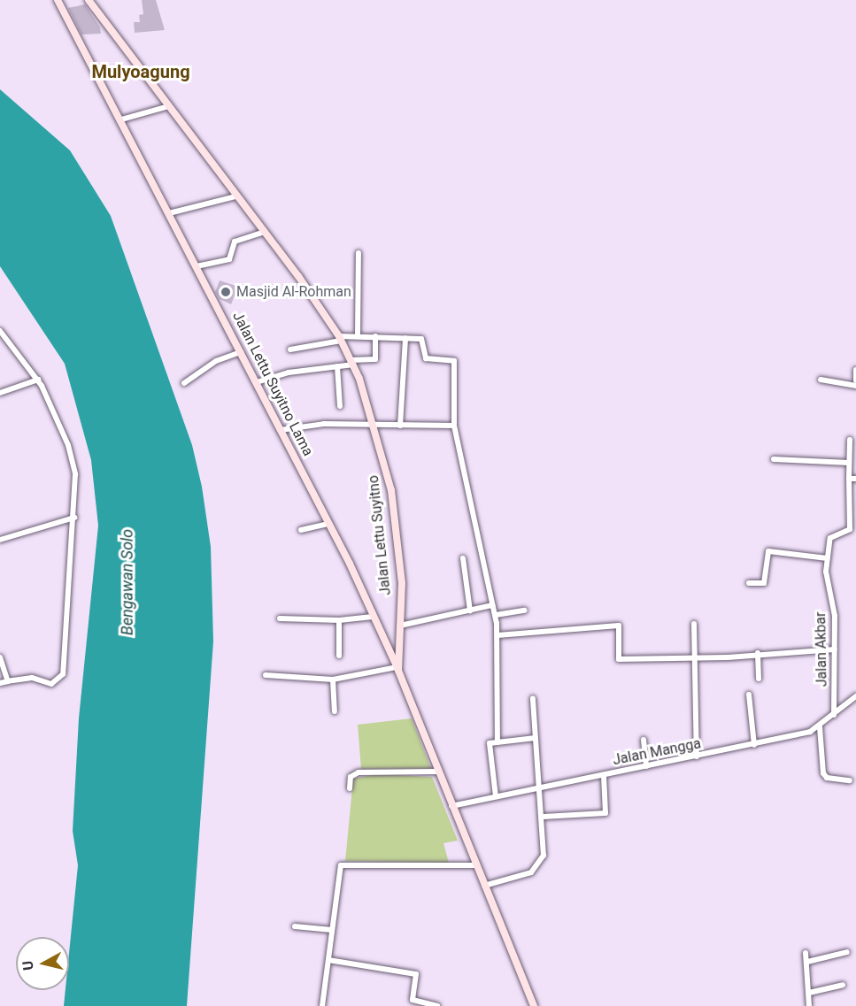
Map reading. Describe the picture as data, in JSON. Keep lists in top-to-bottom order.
{
  "streets": {
    "main road": ["Jalan Lettu Suyitno Lama", "Jalan Lettu Suyitno"],
    "street": ["Jalan Akbar", "Jalan Mangga"]
  },
  "crossings": [
    ["Jalan Lettu Suyitno Lama", "Jalan Lettu Suyitno"],
    ["Jalan Lettu Suyitno", "Jalan Mangga"],
    ["Jalan Akbar", "Jalan Mangga"]
  ],
  "districts": ["Mulyoagung"],
  "water": ["Bengawan Solo"],
  "places": ["Masjid Al-Rohman"],
  "north": "left"
}
